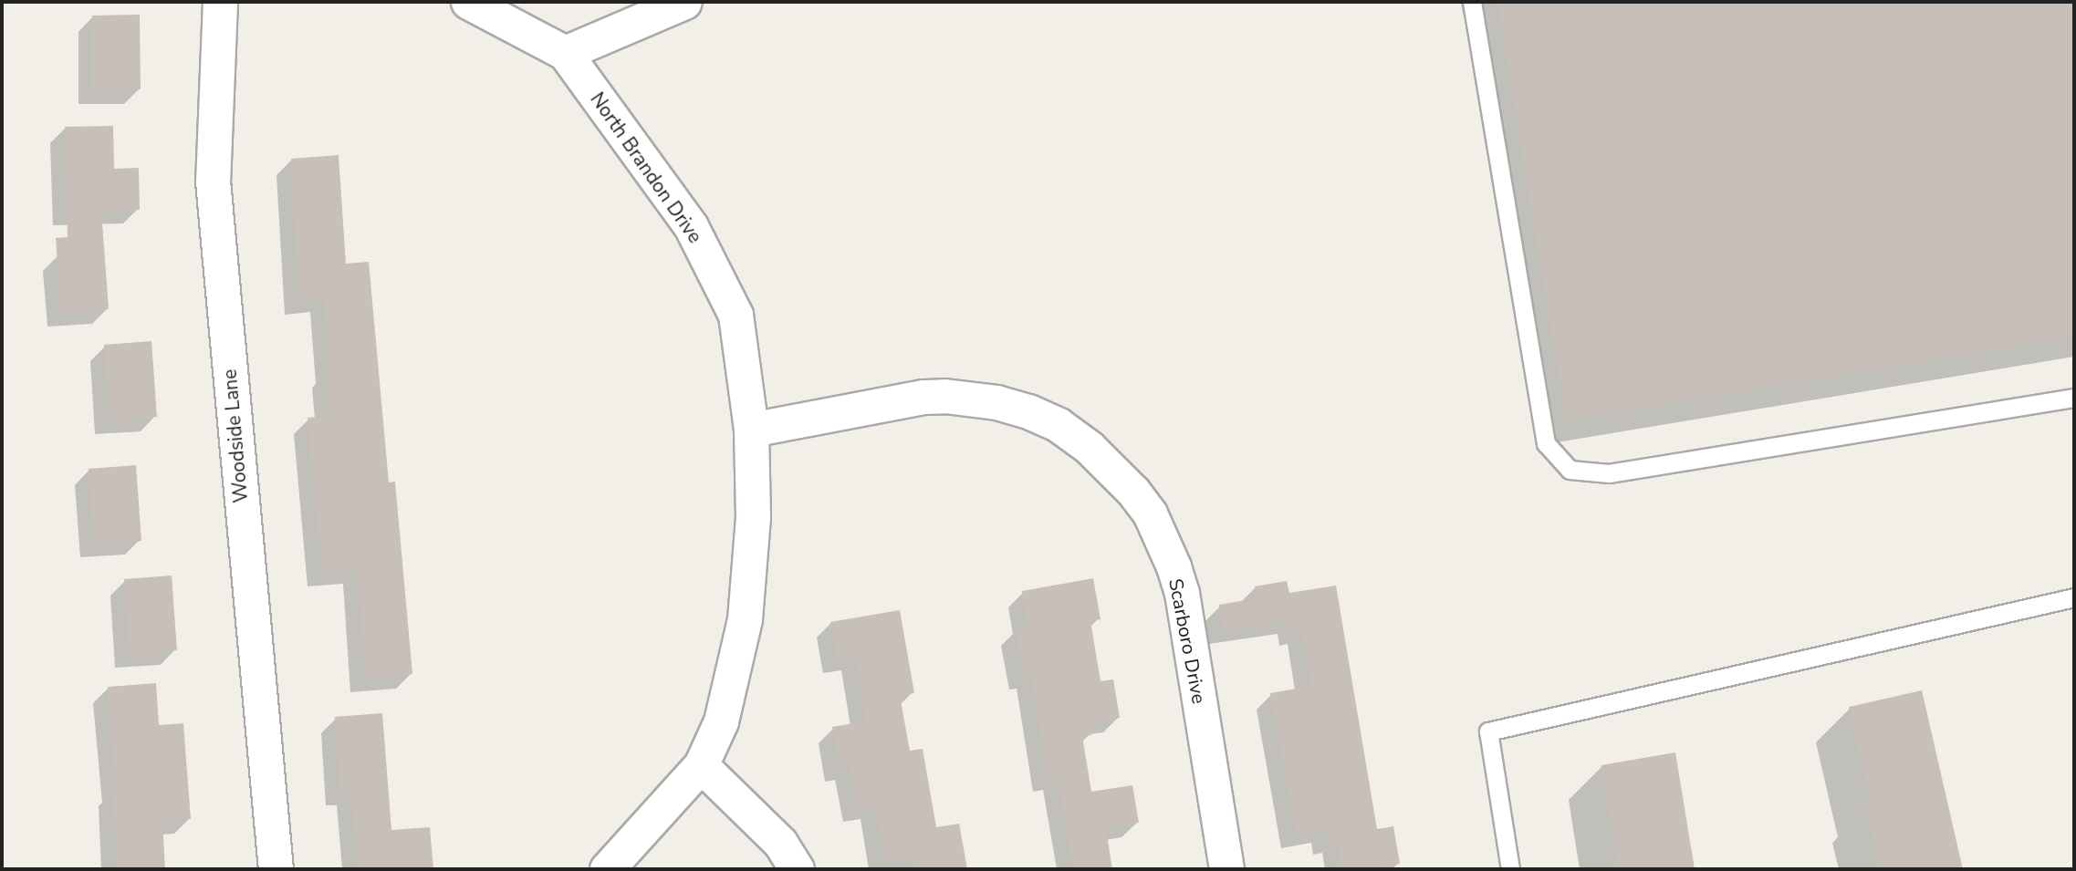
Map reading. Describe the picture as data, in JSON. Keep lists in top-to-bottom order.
{
  "streets": {
    "street": ["North Brandon Drive", "Woodside Lane", "Scarboro Drive"]
  },
  "crossings": [
    ["North Brandon Drive", "Scarboro Drive"]
  ]
}
